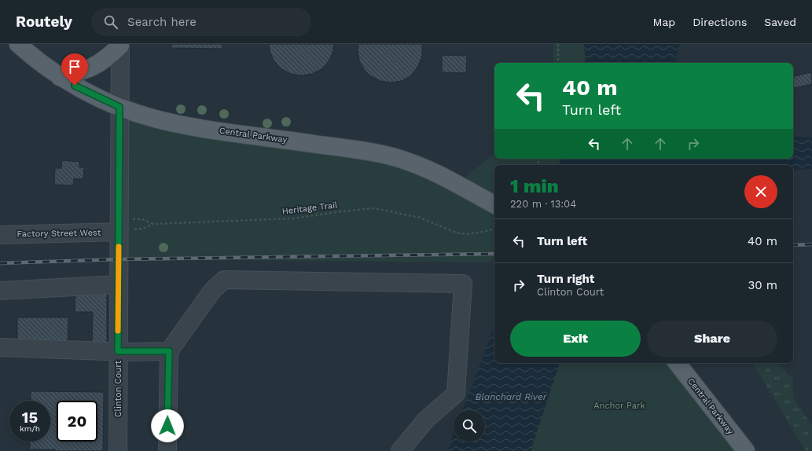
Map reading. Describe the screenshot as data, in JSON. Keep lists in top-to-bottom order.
{
  "streets": {
    "main road": ["Central Parkway"],
    "street": ["Factory Street West", "Clinton Court"],
    "path": ["Heritage Trail"]
  },
  "crossings": [
    ["Central Parkway", "Clinton Court"],
    ["Heritage Trail", "Factory Street West"],
    ["Heritage Trail", "Clinton Court"],
    ["Factory Street West", "Clinton Court"]
  ],
  "water": ["Blanchard River"],
  "parks": ["Anchor Park"],
  "page": {
    "header": "Routely",
    "search": "Search here",
    "nav": ["Map", "Directions", "Saved"],
    "turn": ["40 m", "Turn left"],
    "heading": ["1 min", "220 m · 13:04"],
    "list": [
      {
        "name": "Turn left",
        "value": "40 m"
      },
      {
        "name": "Turn right",
        "note": "Clinton Court",
        "value": "30 m"
      }
    ],
    "buttons": ["Exit", "Share"],
    "speed": "15 km/h",
    "limit": "20"
  }
}
